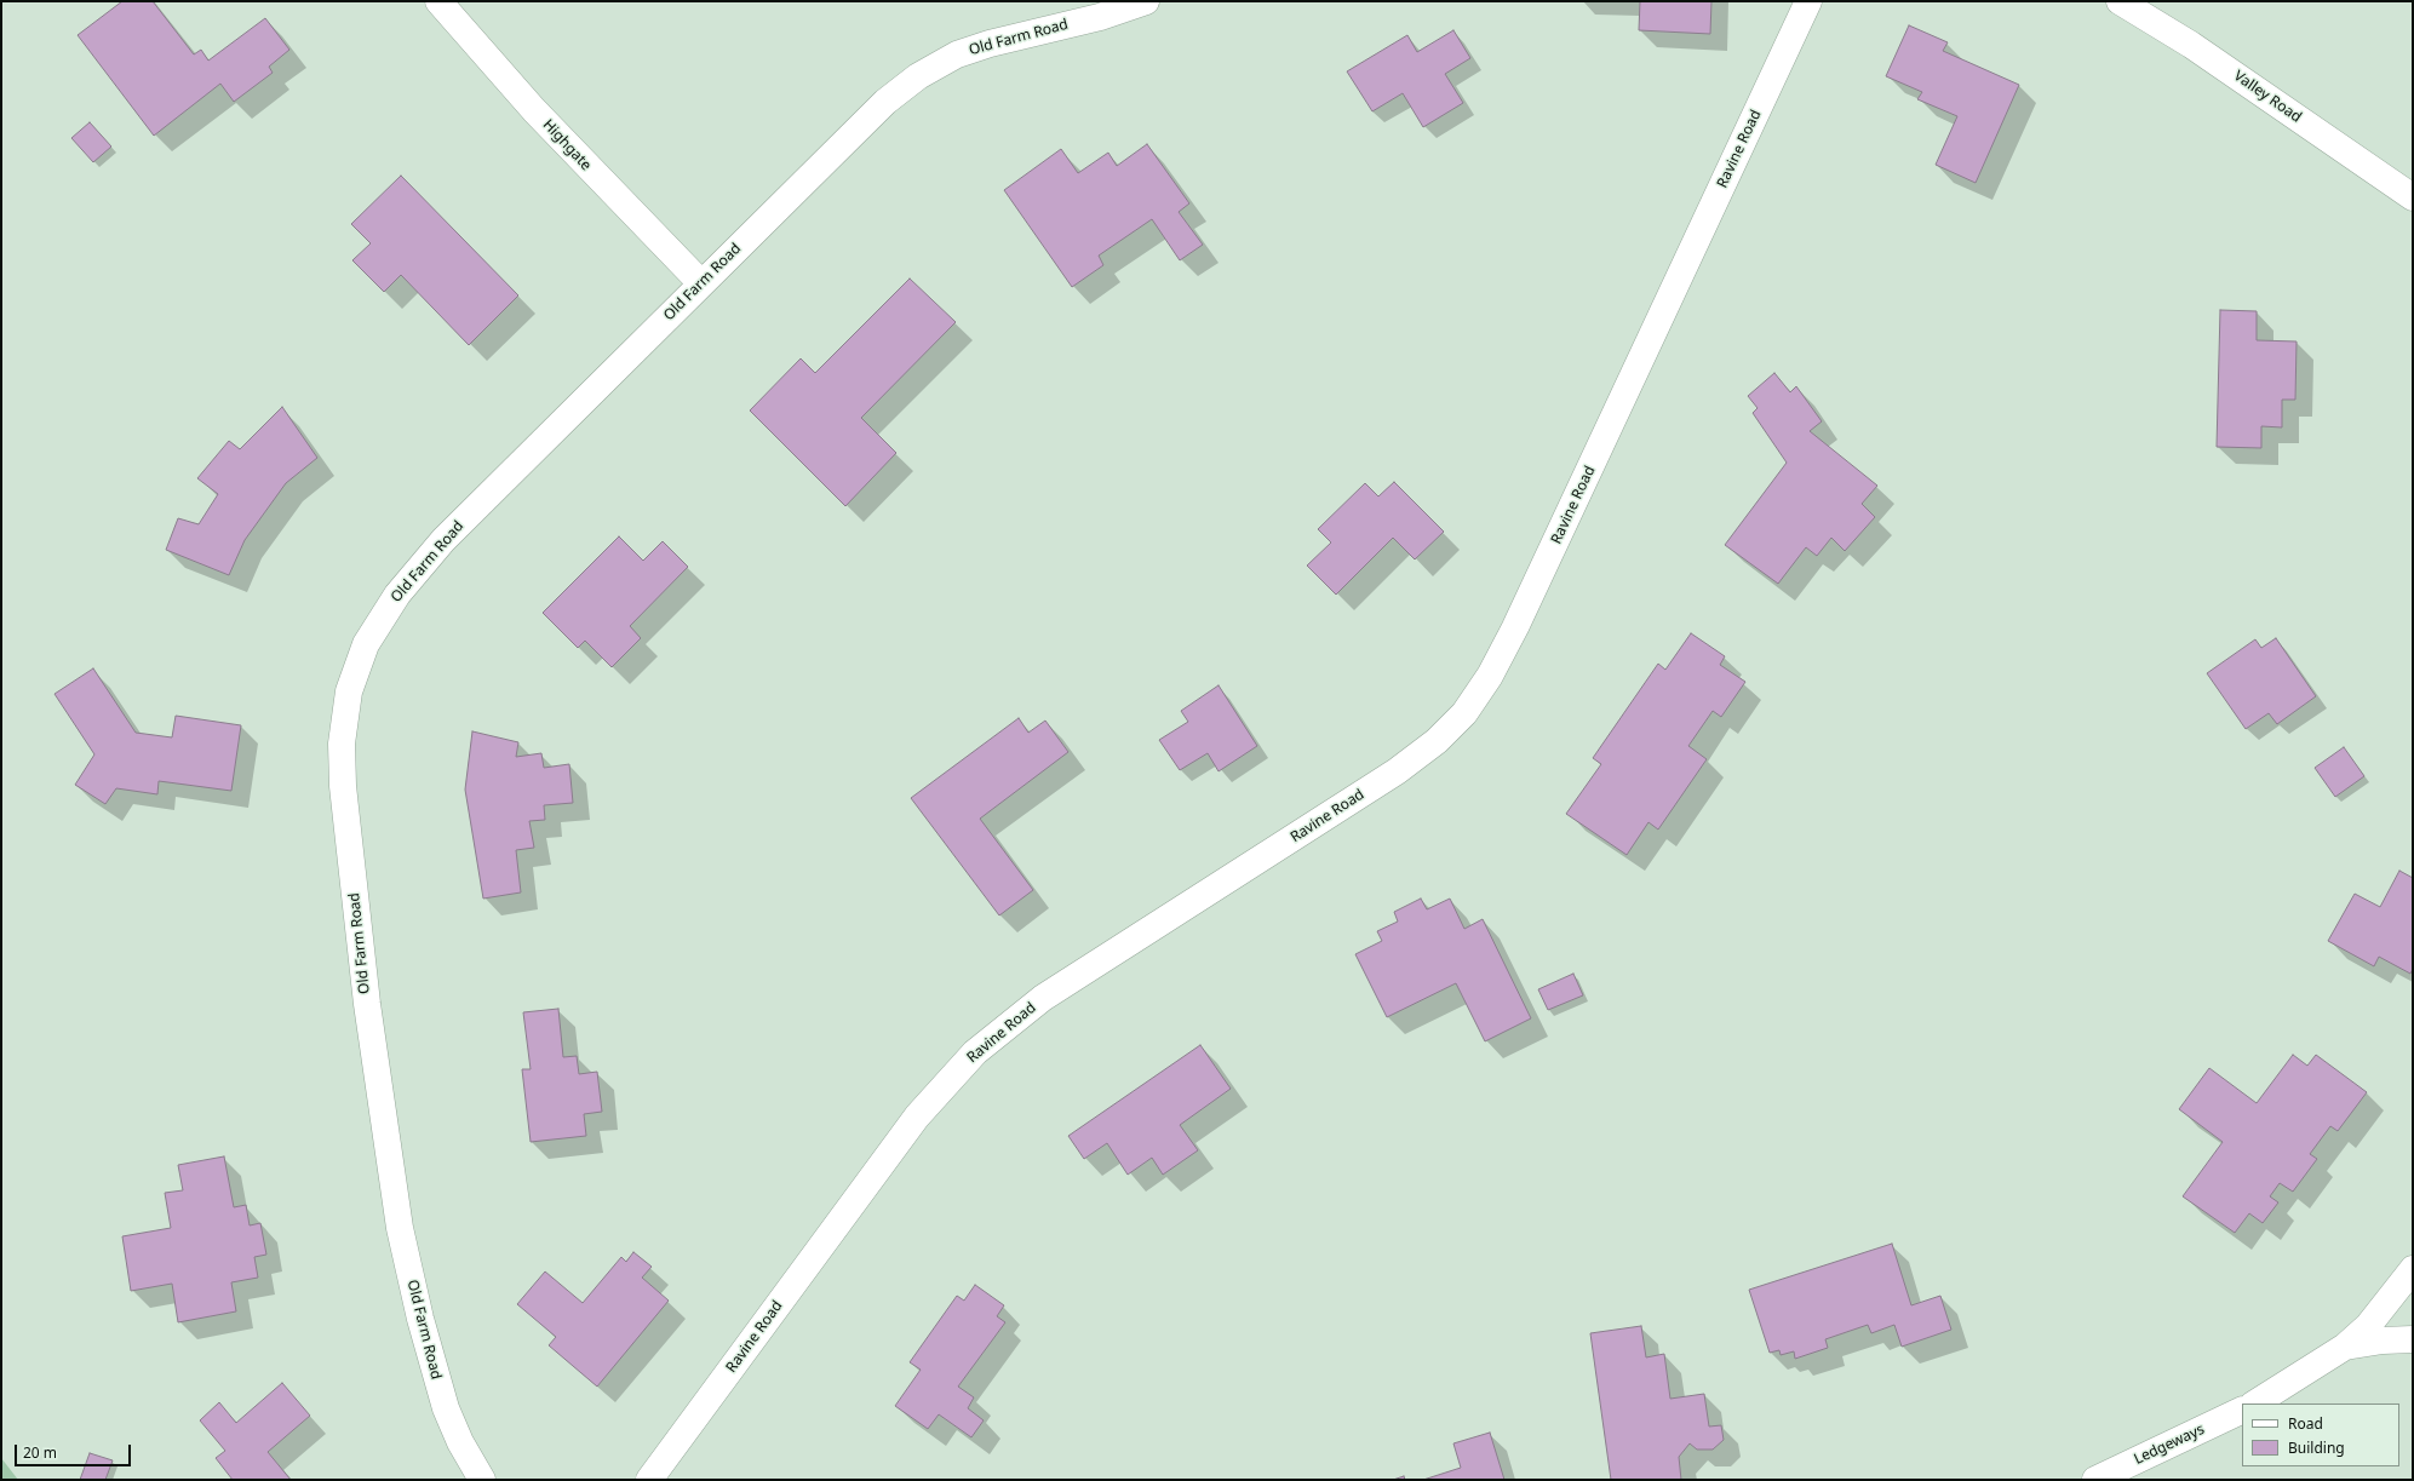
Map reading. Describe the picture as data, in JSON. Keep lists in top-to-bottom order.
{
  "streets": {
    "street": [
      "Old Farm Road",
      "Valley Road",
      "Highgate",
      "Ravine Road",
      "Ledgeways"
    ]
  },
  "crossings": [
    ["Old Farm Road", "Highgate"]
  ],
  "legend": ["Road", "Building"],
  "scale_bar": "20 m"
}
